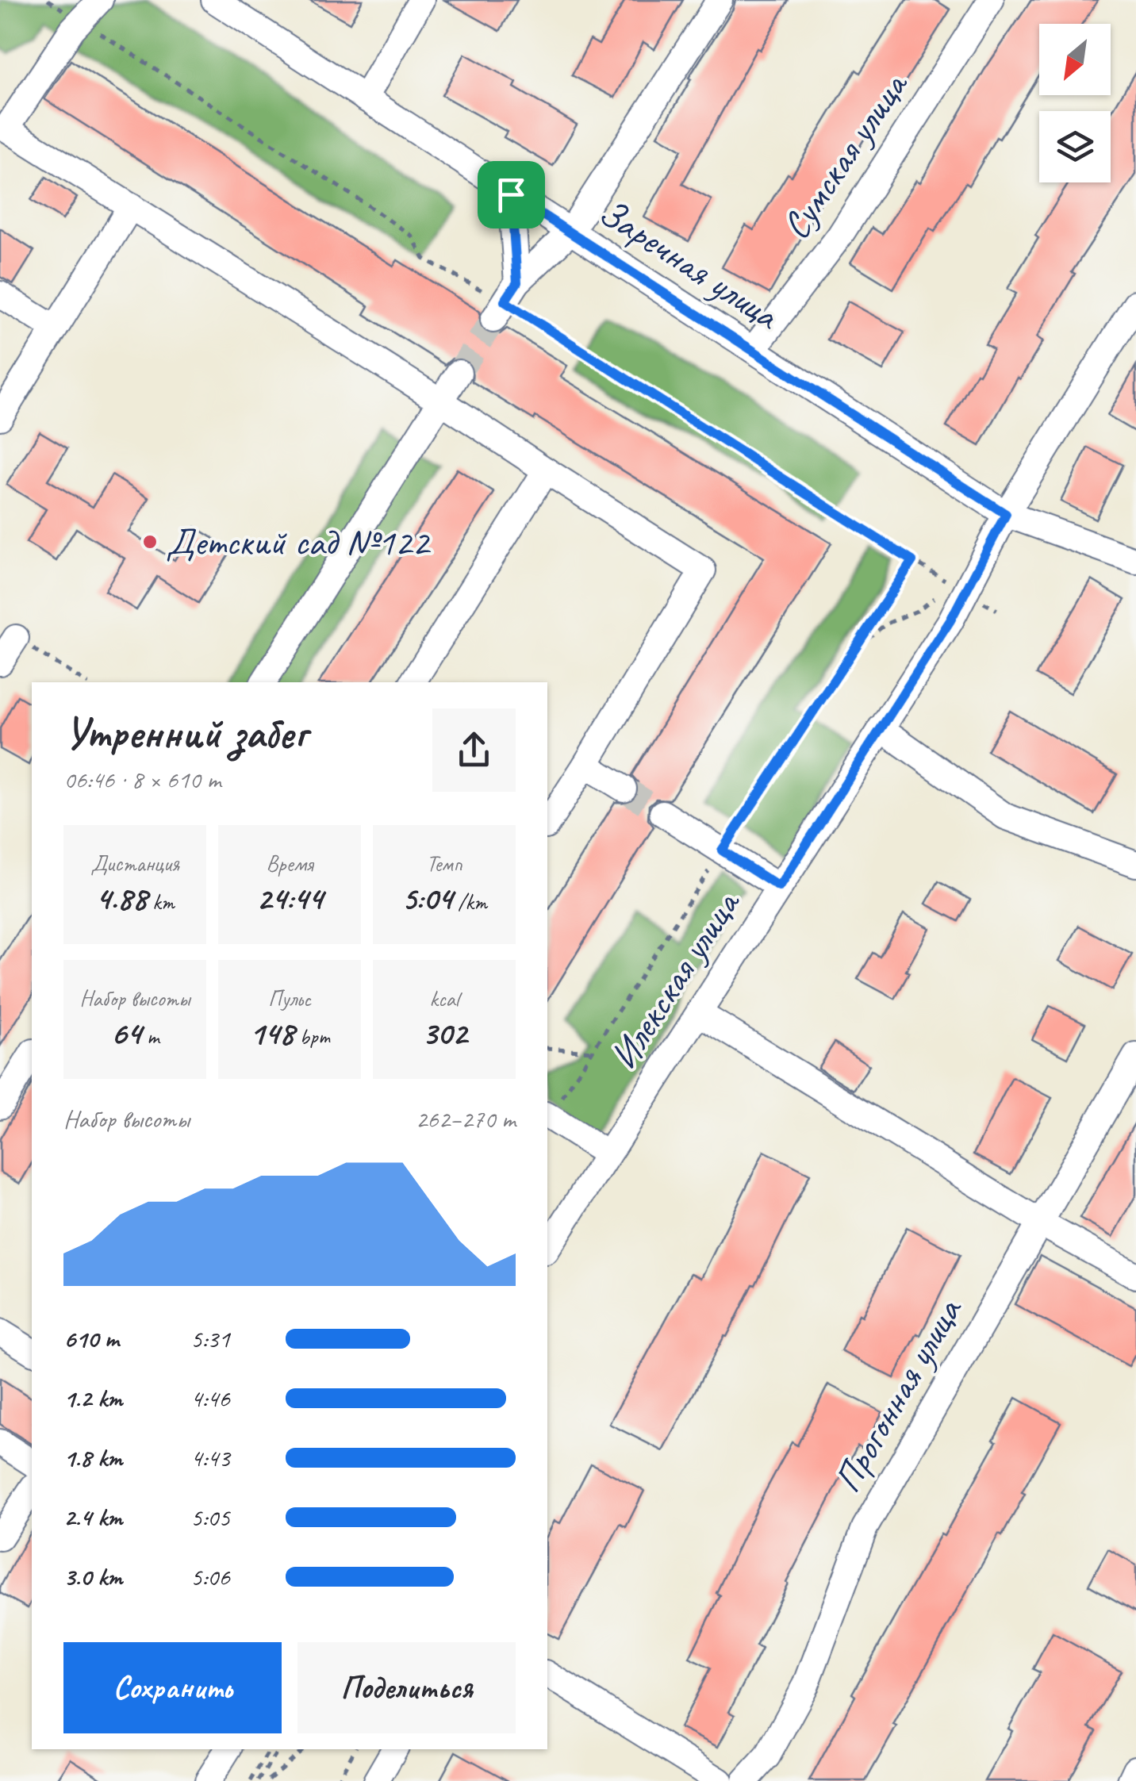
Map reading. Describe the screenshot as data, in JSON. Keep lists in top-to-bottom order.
{
  "streets": {
    "street": [
      "Сумская улица",
      "Заречная улица",
      "Илекская улица",
      "Прогонная улица"
    ]
  },
  "crossings": [
    ["Сумская улица", "Заречная улица"],
    ["Заречная улица", "Илекская улица"]
  ],
  "places": ["Детский сад №122"],
  "north": "bottom left",
  "page": {
    "heading": ["Утренний забег", "06:46 · 8 × 610 m"],
    "stats": [
      ["Дистанция", "4.88 km"],
      ["Время", "24:44"],
      ["Темп", "5:04 /km"],
      ["Набор высоты", "64 m"],
      ["Пульс", "148 bpm"],
      ["kcal", "302"]
    ],
    "chart": ["Набор высоты", "262–270 m"],
    "list": [
      {
        "name": "610 m",
        "note": "5:31"
      },
      {
        "name": "1.2 km",
        "note": "4:46"
      },
      {
        "name": "1.8 km",
        "note": "4:43"
      },
      {
        "name": "2.4 km",
        "note": "5:05"
      },
      {
        "name": "3.0 km",
        "note": "5:06"
      }
    ],
    "buttons": ["Сохранить", "Поделиться"]
  }
}
